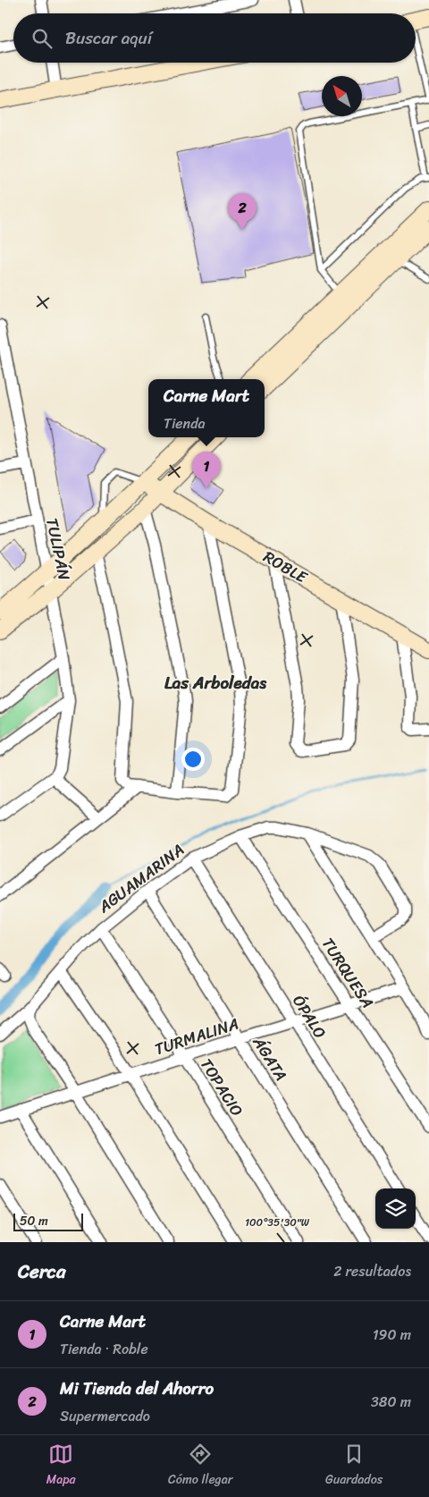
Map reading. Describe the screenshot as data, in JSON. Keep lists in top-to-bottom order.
{
  "streets": {
    "main road": ["ROBLE"],
    "street": [
      "TULIPÁN",
      "AGUAMARINA",
      "TURQUESA",
      "ÓPALO",
      "TURMALINA",
      "ÁGATA",
      "TOPACIO"
    ]
  },
  "crossings": [
    ["AGUAMARINA", "TURQUESA"],
    ["AGUAMARINA", "ÓPALO"],
    ["AGUAMARINA", "ÁGATA"],
    ["AGUAMARINA", "TOPACIO"],
    ["TURQUESA", "TURMALINA"],
    ["ÓPALO", "TURMALINA"],
    ["TURMALINA", "ÁGATA"],
    ["TURMALINA", "TOPACIO"]
  ],
  "districts": ["Las Arboledas"],
  "scale_bar": "50 m",
  "north": "top left",
  "page": {
    "search": "Buscar aquí",
    "pins": ["2", "1"],
    "popup": ["Carne Mart", "Tienda"],
    "scale": "50 m",
    "heading": ["Cerca", "2 resultados"],
    "list": [
      {
        "mark": "1",
        "name": "Carne Mart",
        "note": "Tienda · Roble",
        "value": "190 m"
      },
      {
        "mark": "2",
        "name": "Mi Tienda del Ahorro",
        "note": "Supermercado",
        "value": "380 m"
      }
    ],
    "nav": ["Mapa", "Cómo llegar", "Guardados"]
  },
  "coordinates": ["100°35'30\"W"]
}
